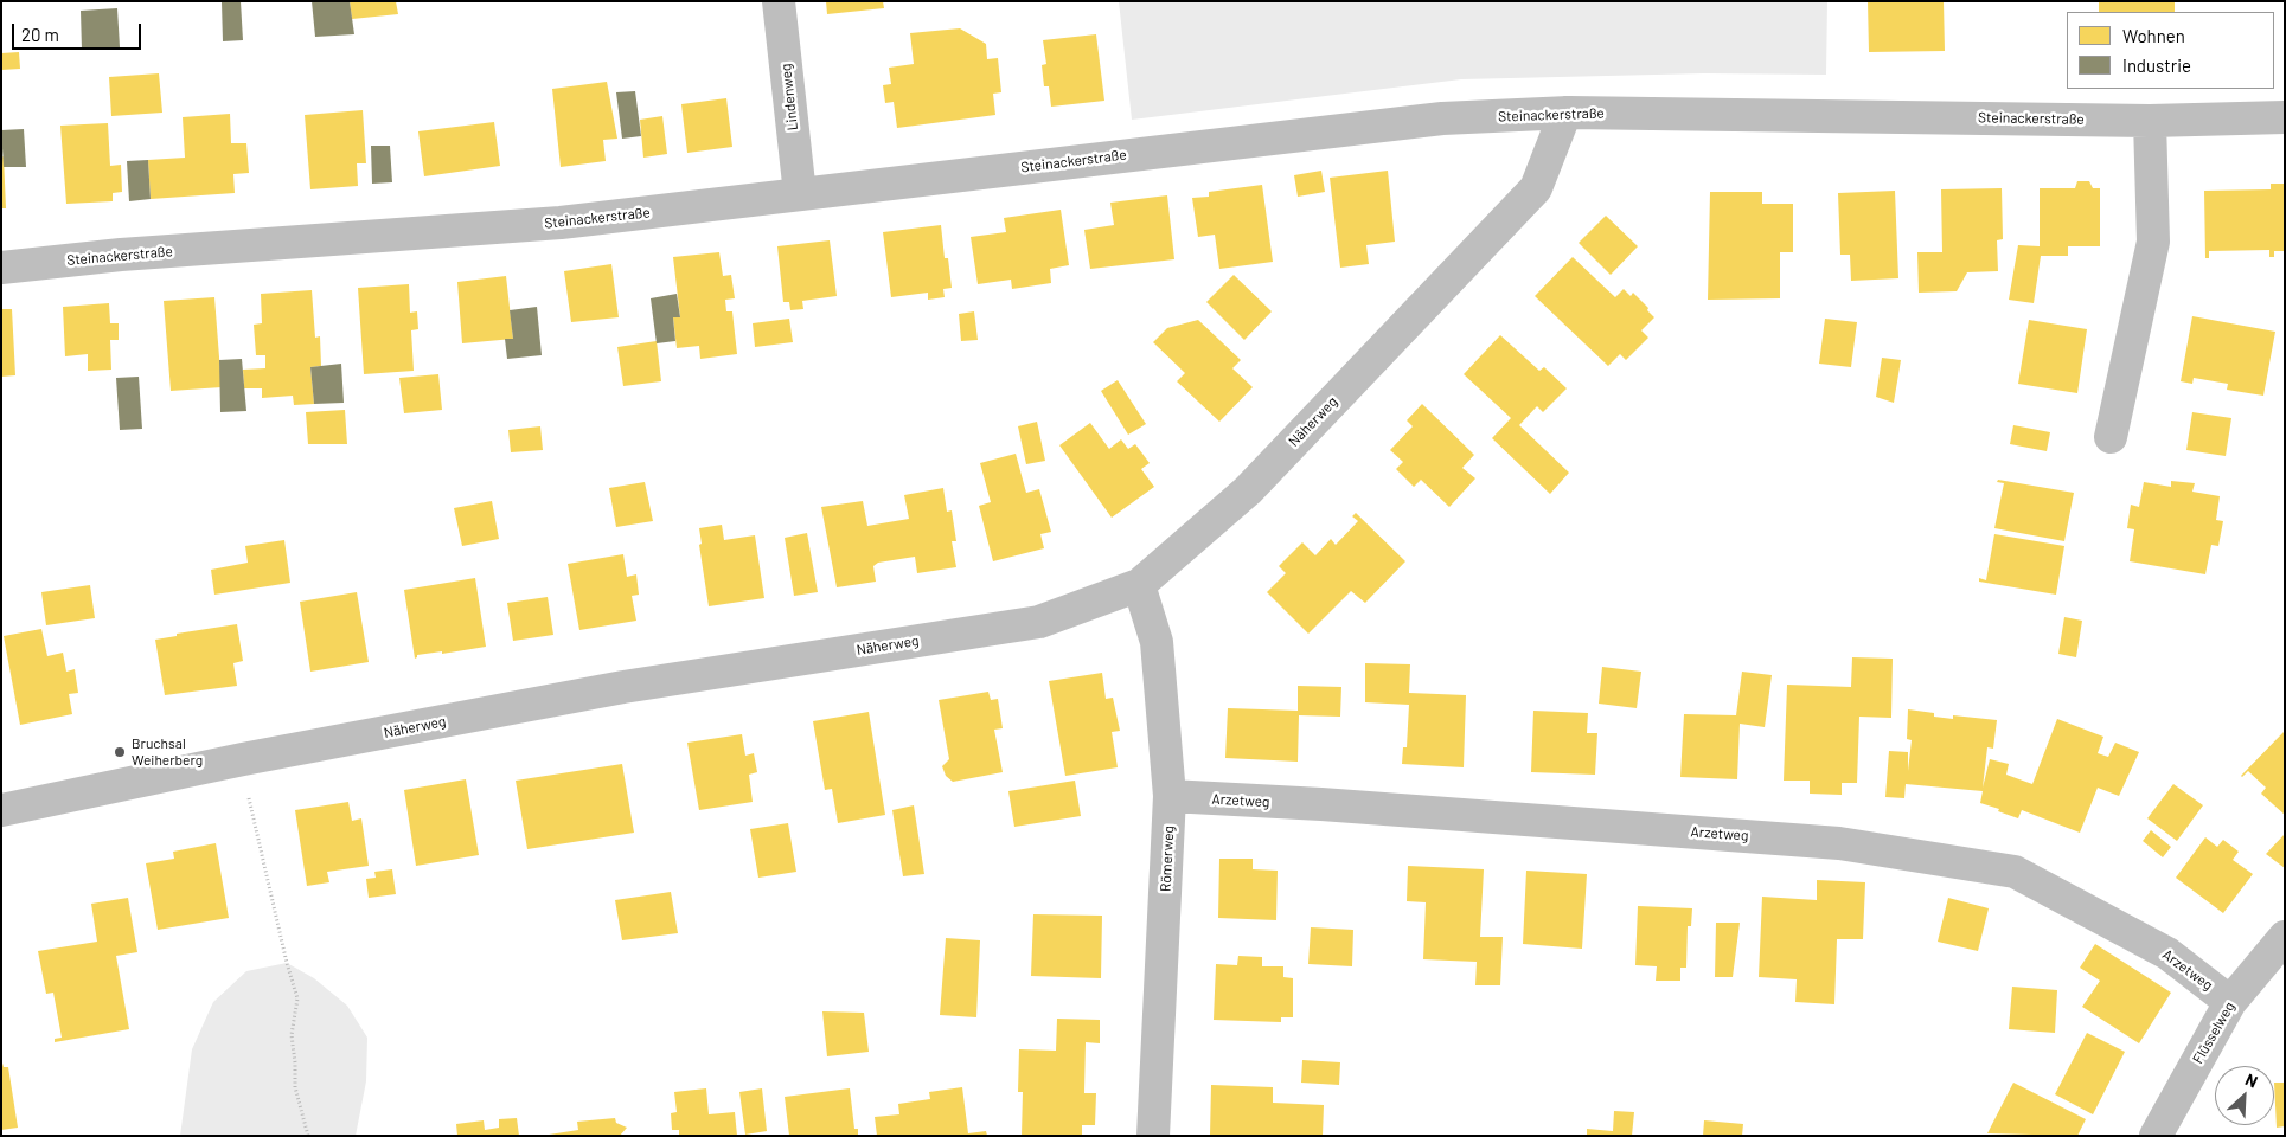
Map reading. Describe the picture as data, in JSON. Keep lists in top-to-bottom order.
{
  "streets": {
    "street": [
      "Lindenweg",
      "Steinackerstraße",
      "Näherweg",
      "Arzetweg",
      "Römerweg",
      "Flüsselweg"
    ]
  },
  "crossings": [
    ["Lindenweg", "Steinackerstraße"],
    ["Steinackerstraße", "Näherweg"],
    ["Näherweg", "Römerweg"],
    ["Arzetweg", "Römerweg"],
    ["Arzetweg", "Flüsselweg"]
  ],
  "places": ["Bruchsal Weiherberg"],
  "legend": ["Wohnen", "Industrie"],
  "scale_bar": "20 m",
  "north": "top right"
}
